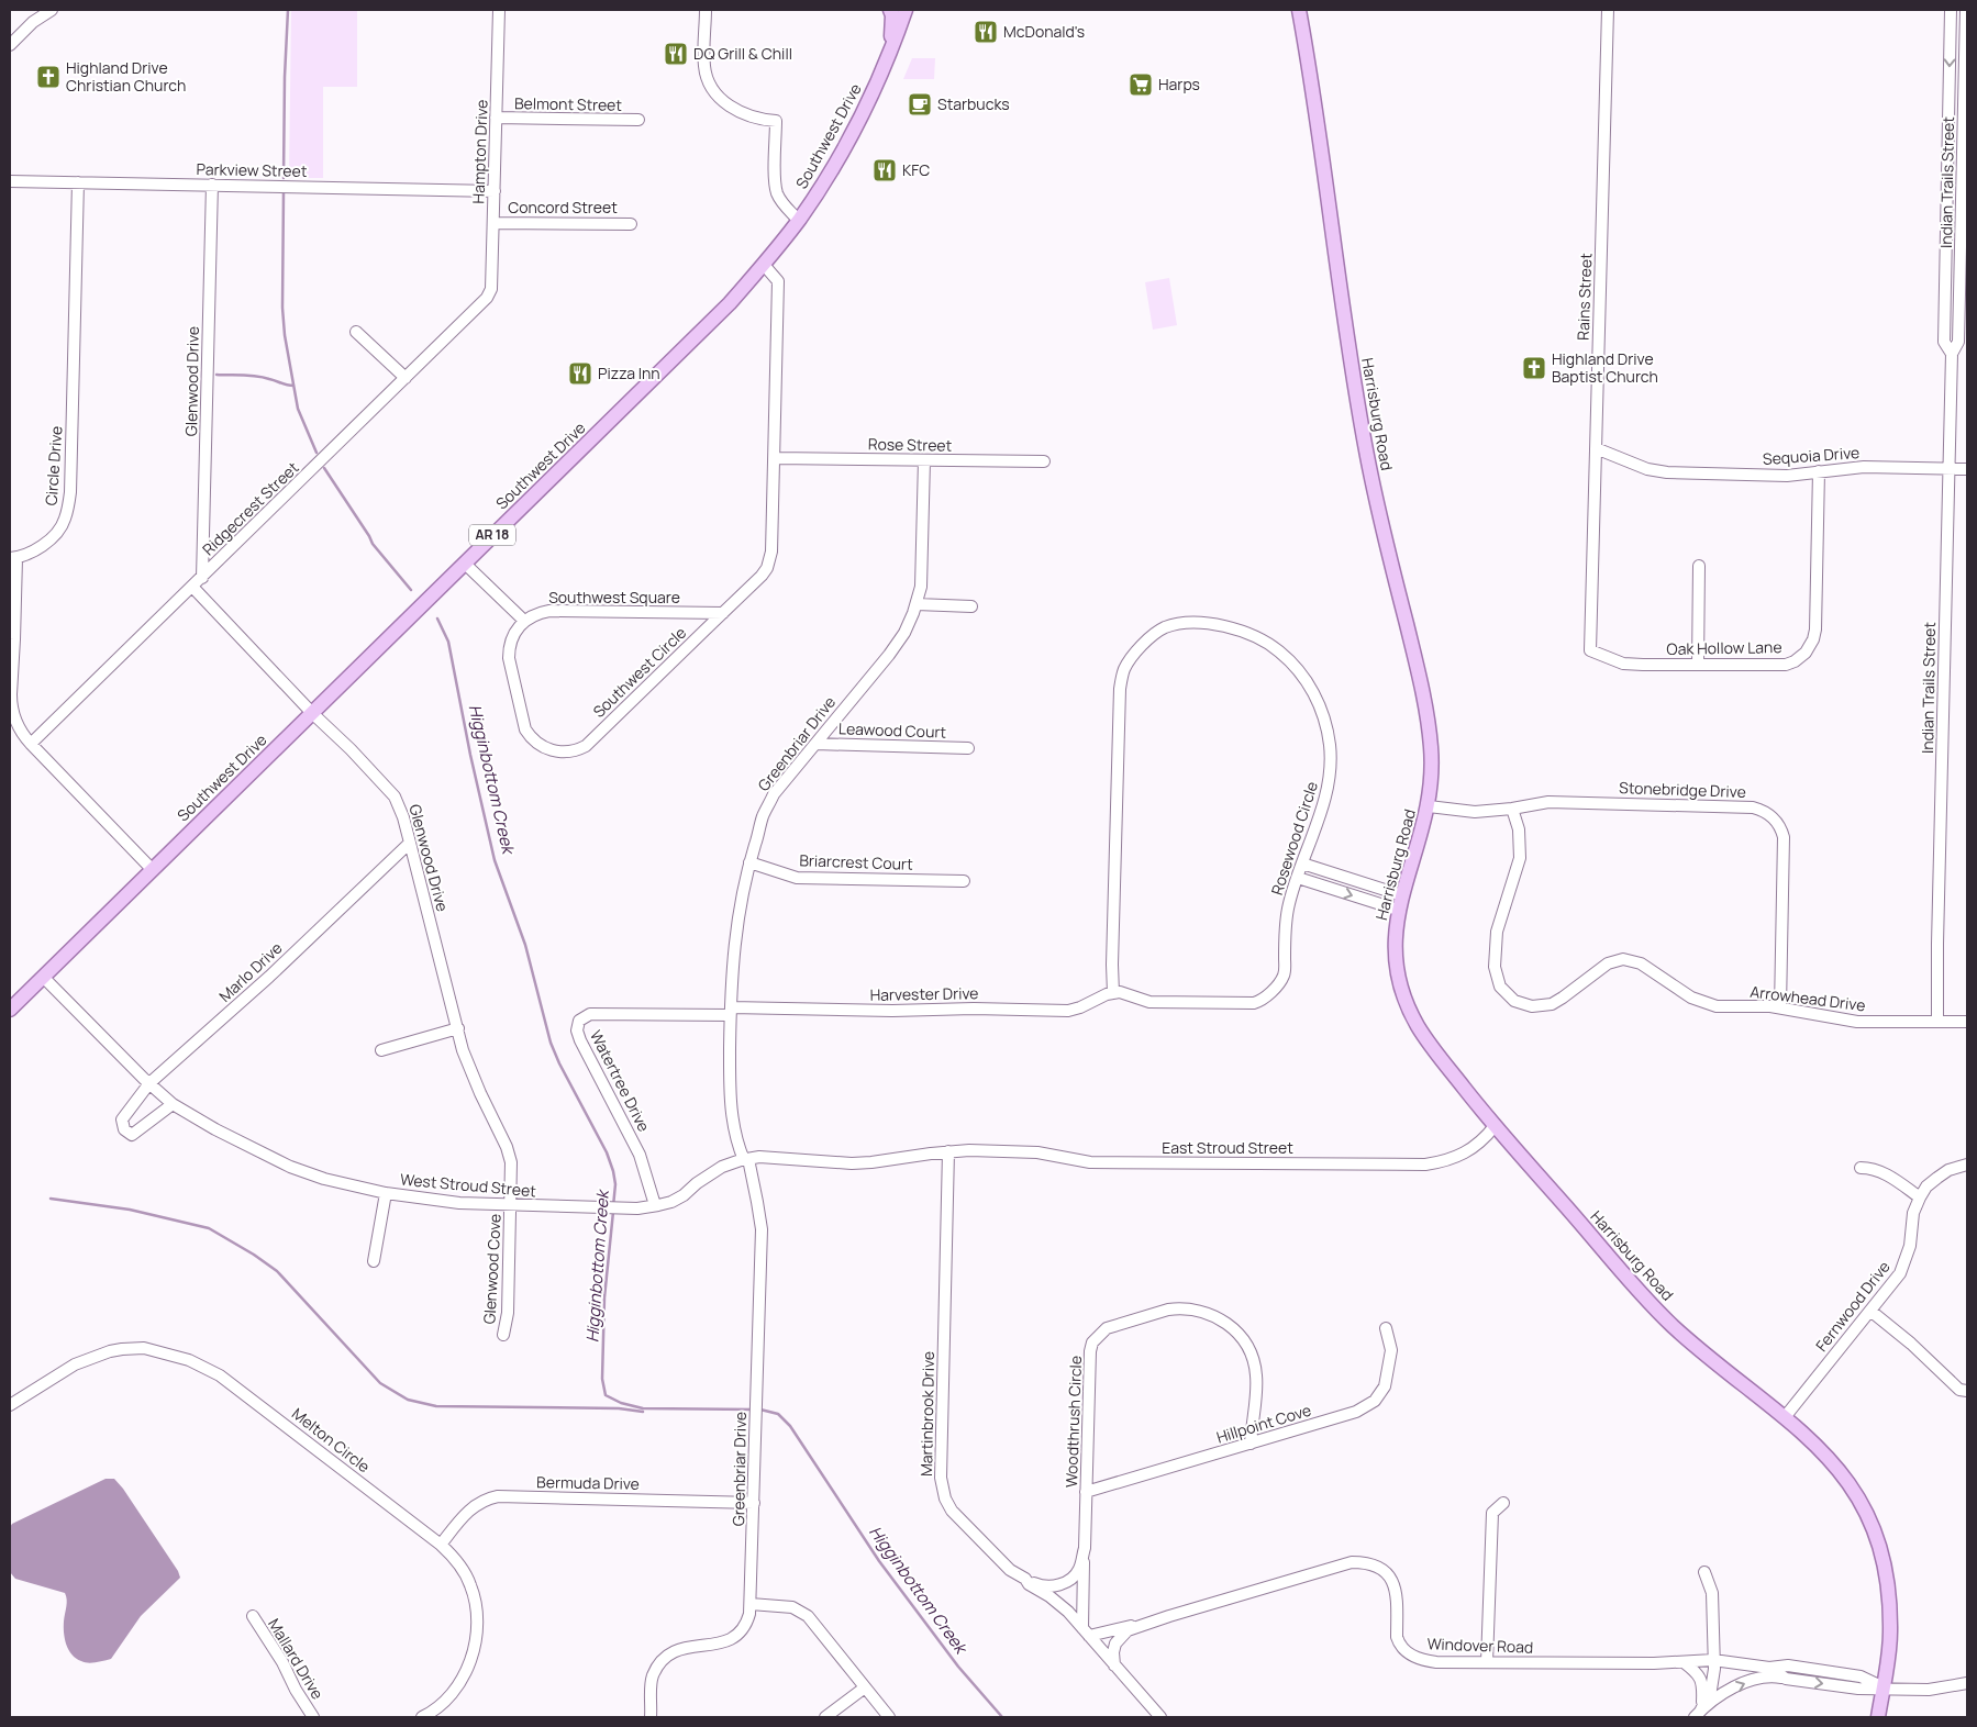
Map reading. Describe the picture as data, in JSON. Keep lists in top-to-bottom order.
{
  "streets": {
    "main road": ["Southwest Drive", "Harrisburg Road", "AR 18"],
    "street": [
      "Belmont Street",
      "Hampton Drive",
      "Parkview Street",
      "Indian Trails Street",
      "Concord Street",
      "Rains Street",
      "Glenwood Drive",
      "Rose Street",
      "Sequoia Drive",
      "Circle Drive",
      "Ridgecrest Street",
      "Southwest Square",
      "Oak Hollow Lane",
      "Southwest Circle",
      "Leawood Court",
      "Greenbriar Drive",
      "Stonebridge Drive",
      "Rosewood Circle",
      "Briarcrest Court",
      "Marlo Drive",
      "Harvester Drive",
      "Arrowhead Drive",
      "Watertree Drive",
      "East Stroud Street",
      "West Stroud Street",
      "Glenwood Cove",
      "Fernwood Drive",
      "Martinbrook Drive",
      "Woodthrush Circle",
      "Hillpoint Cove",
      "Melton Circle",
      "Bermuda Drive",
      "Windover Road",
      "Mallard Drive"
    ]
  },
  "crossings": [
    ["Belmont Street", "Hampton Drive"],
    ["Southwest Drive", "Glenwood Drive"],
    ["Southwest Drive", "Circle Drive"],
    ["Southwest Drive", "Southwest Circle"],
    ["Southwest Drive", "West Stroud Street"],
    ["Hampton Drive", "Parkview Street"],
    ["Hampton Drive", "Concord Street"],
    ["Hampton Drive", "Ridgecrest Street"],
    ["Parkview Street", "Glenwood Drive"],
    ["Parkview Street", "Circle Drive"],
    ["Indian Trails Street", "Sequoia Drive"],
    ["Indian Trails Street", "Arrowhead Drive"],
    ["Rains Street", "Sequoia Drive"],
    ["Rains Street", "Oak Hollow Lane"],
    ["Glenwood Drive", "Ridgecrest Street"],
    ["Glenwood Drive", "Marlo Drive"],
    ["Glenwood Drive", "West Stroud Street"],
    ["Glenwood Drive", "Glenwood Cove"],
    ["Harrisburg Road", "Stonebridge Drive"],
    ["Harrisburg Road", "East Stroud Street"],
    ["Harrisburg Road", "Fernwood Drive"],
    ["Harrisburg Road", "Windover Road"],
    ["Rose Street", "Southwest Circle"],
    ["Rose Street", "Greenbriar Drive"],
    ["Sequoia Drive", "Oak Hollow Lane"],
    ["Circle Drive", "Ridgecrest Street"],
    ["Southwest Square", "Southwest Circle"],
    ["Leawood Court", "Greenbriar Drive"],
    ["Greenbriar Drive", "Briarcrest Court"],
    ["Greenbriar Drive", "Harvester Drive"],
    ["Greenbriar Drive", "Watertree Drive"],
    ["Greenbriar Drive", "West Stroud Street"],
    ["Greenbriar Drive", "Bermuda Drive"],
    ["Stonebridge Drive", "Arrowhead Drive"],
    ["Rosewood Circle", "Harvester Drive"],
    ["Marlo Drive", "West Stroud Street"],
    ["Harvester Drive", "Watertree Drive"],
    ["Watertree Drive", "West Stroud Street"],
    ["East Stroud Street", "West Stroud Street"],
    ["East Stroud Street", "Martinbrook Drive"],
    ["West Stroud Street", "Glenwood Cove"],
    ["West Stroud Street", "Martinbrook Drive"],
    ["Martinbrook Drive", "Woodthrush Circle"],
    ["Martinbrook Drive", "Windover Road"],
    ["Woodthrush Circle", "Hillpoint Cove"],
    ["Woodthrush Circle", "Windover Road"],
    ["Melton Circle", "Bermuda Drive"]
  ],
  "water": ["Higginbottom Creek"],
  "places": {
    "restaurant": [
      "McDonald's",
      "DQ Grill & Chill",
      "KFC",
      "Pizza Inn"
    ],
    "church": ["Highland Drive Christian Church", "Highland Drive Baptist Church"],
    "supermarket": ["Harps"],
    "cafe": ["Starbucks"]
  }
}
